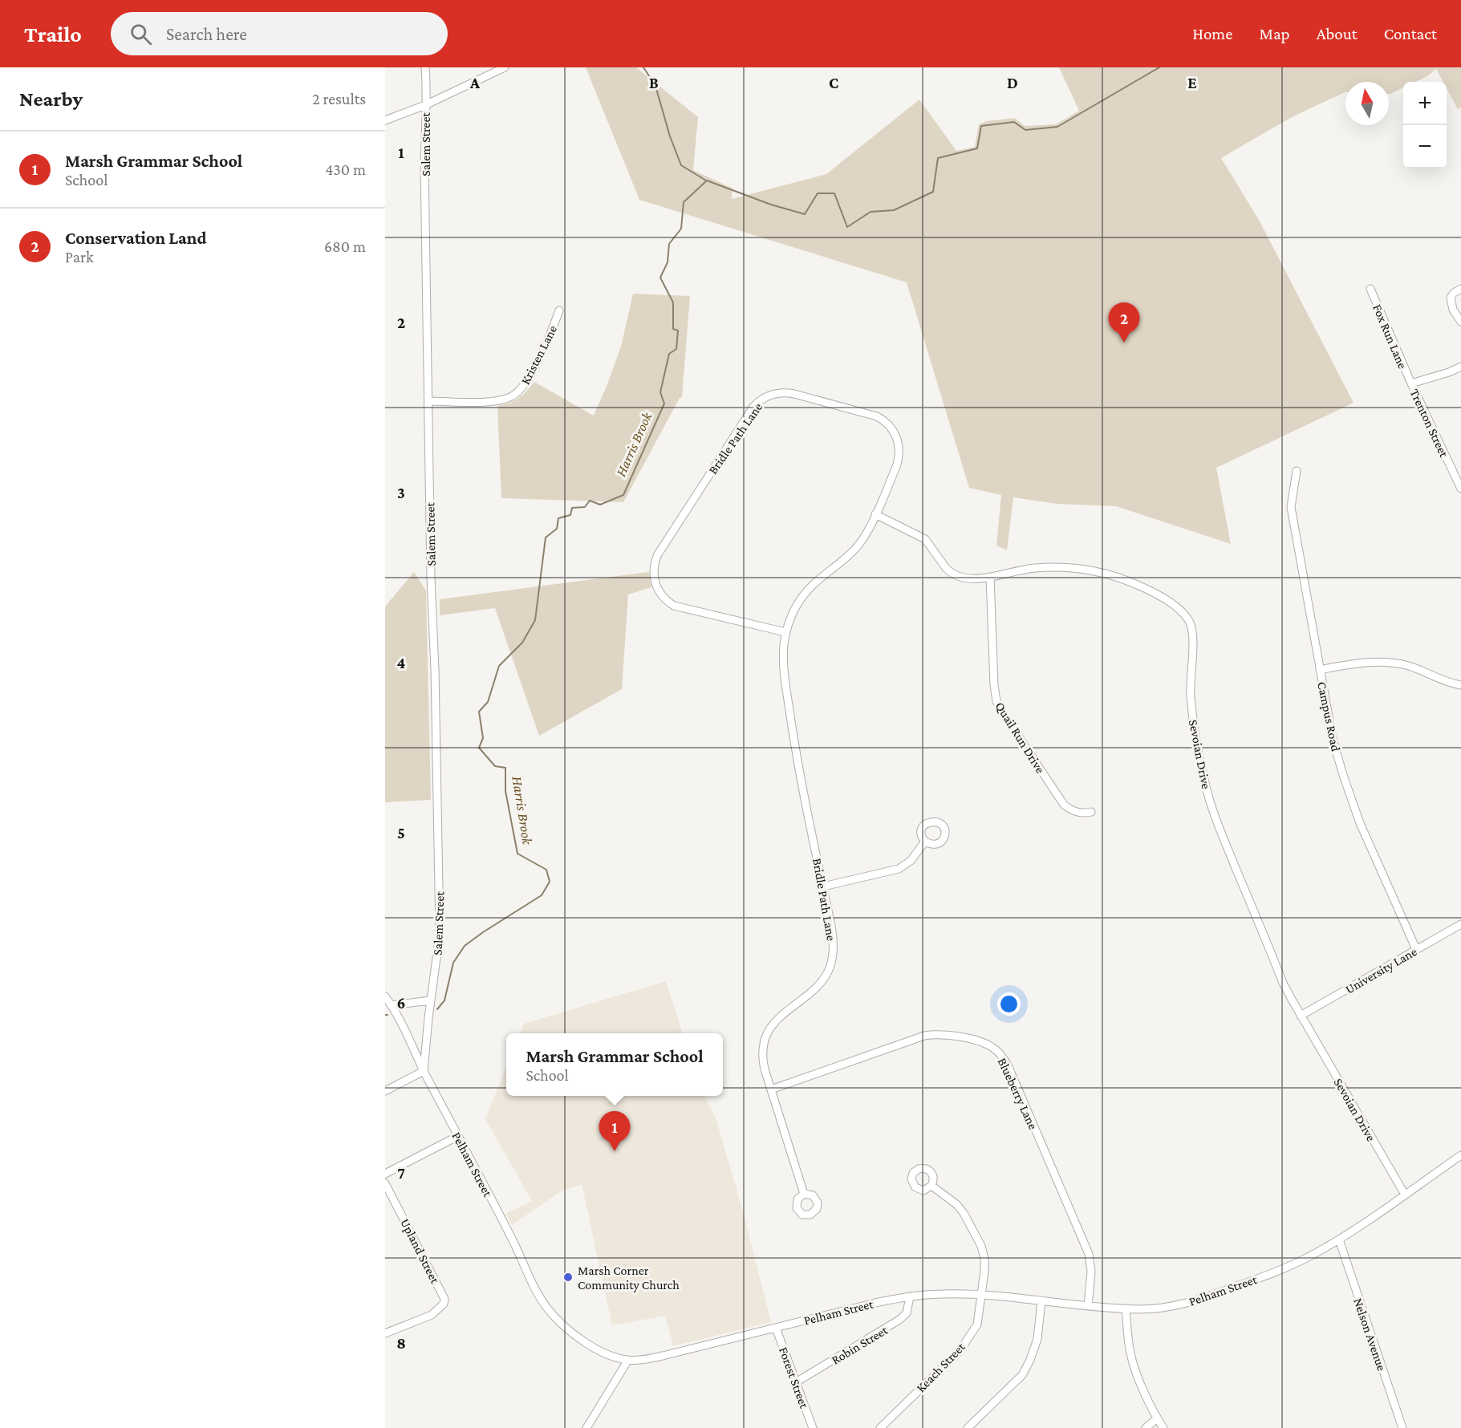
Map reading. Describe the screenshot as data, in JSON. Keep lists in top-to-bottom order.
{
  "streets": {
    "street": [
      "Salem Street",
      "Fox Run Lane",
      "Kristen Lane",
      "Trenton Street",
      "Bridle Path Lane",
      "Campus Road",
      "Quail Run Drive",
      "Sevoian Drive",
      "University Lane",
      "Blueberry Lane",
      "Pelham Street",
      "Upland Street",
      "Nelson Avenue",
      "Robin Street",
      "Keach Street",
      "Forest Street"
    ]
  },
  "crossings": [
    ["Salem Street", "Kristen Lane"],
    ["Salem Street", "Pelham Street"],
    ["Fox Run Lane", "Trenton Street"],
    ["Bridle Path Lane", "Sevoian Drive"],
    ["Bridle Path Lane", "Blueberry Lane"],
    ["Campus Road", "University Lane"],
    ["Quail Run Drive", "Sevoian Drive"],
    ["Sevoian Drive", "University Lane"],
    ["Sevoian Drive", "Pelham Street"],
    ["Blueberry Lane", "Pelham Street"],
    ["Pelham Street", "Nelson Avenue"],
    ["Pelham Street", "Robin Street"],
    ["Pelham Street", "Keach Street"],
    ["Pelham Street", "Forest Street"],
    ["Robin Street", "Forest Street"]
  ],
  "water": ["Harris Brook"],
  "places": ["Marsh Corner Community Church"],
  "north": "top",
  "page": {
    "header": "Trailo",
    "search": "Search here",
    "nav": [
      "Home",
      "Map",
      "About",
      "Contact"
    ],
    "heading": ["Nearby", "2 results"],
    "map_buttons": ["+", "−"],
    "list": [
      {
        "mark": "1",
        "name": "Marsh Grammar School",
        "note": "School",
        "value": "430 m"
      },
      {
        "mark": "2",
        "name": "Conservation Land",
        "note": "Park",
        "value": "680 m"
      }
    ],
    "pins": ["2", "1"],
    "popup": ["Marsh Grammar School", "School"]
  },
  "grid": {
    "columns": [
      "A",
      "B",
      "C",
      "D",
      "E"
    ],
    "rows": [
      "1",
      "2",
      "3",
      "4",
      "5",
      "6",
      "7",
      "8"
    ]
  }
}
